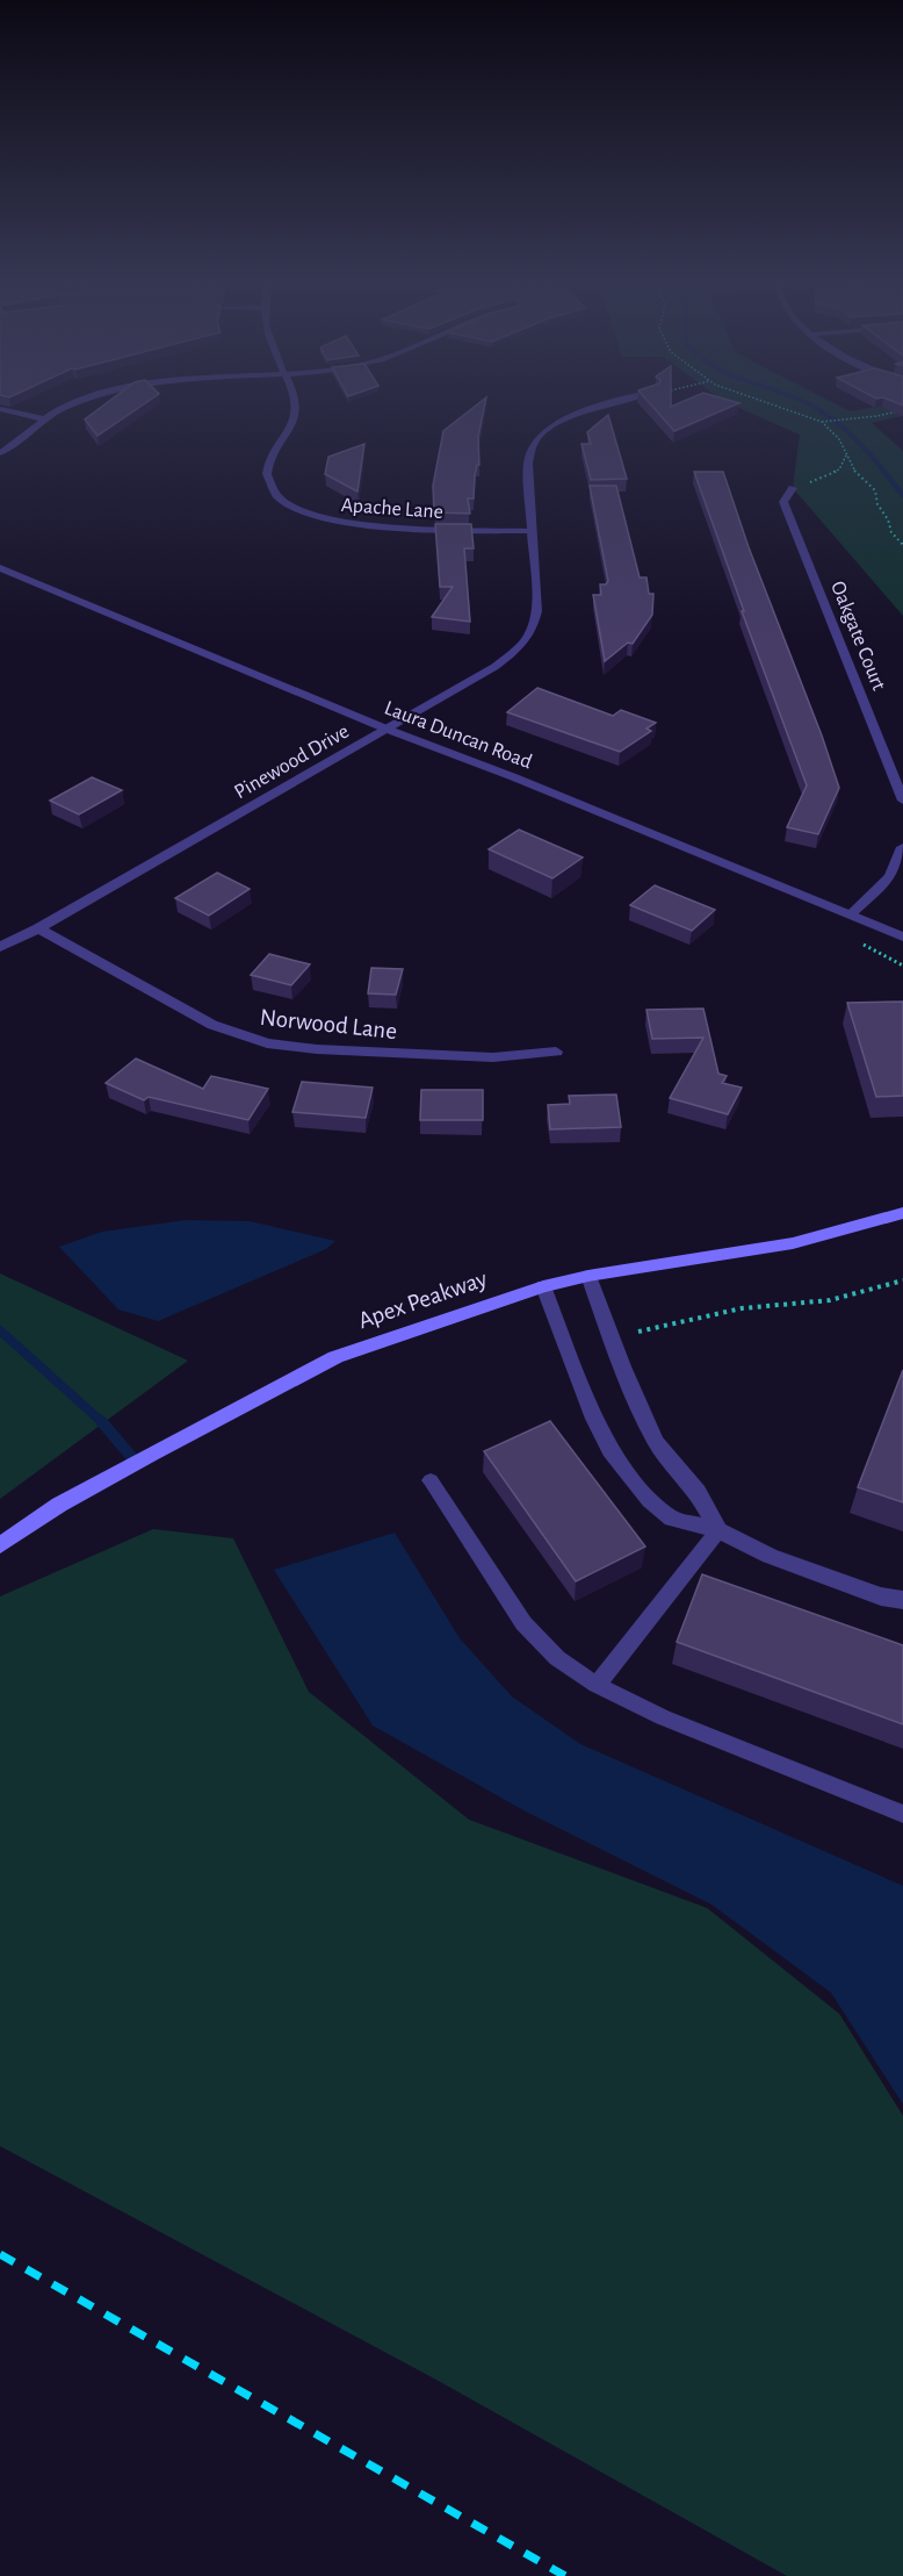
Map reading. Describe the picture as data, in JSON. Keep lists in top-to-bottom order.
{
  "streets": {
    "main road": ["Apex Peakway"],
    "street": [
      "Apache Lane",
      "Oakgate Court",
      "Laura Duncan Road",
      "Pinewood Drive",
      "Norwood Lane"
    ]
  },
  "crossings": [
    ["Apache Lane", "Pinewood Drive"],
    ["Laura Duncan Road", "Pinewood Drive"],
    ["Pinewood Drive", "Norwood Lane"]
  ]
}
